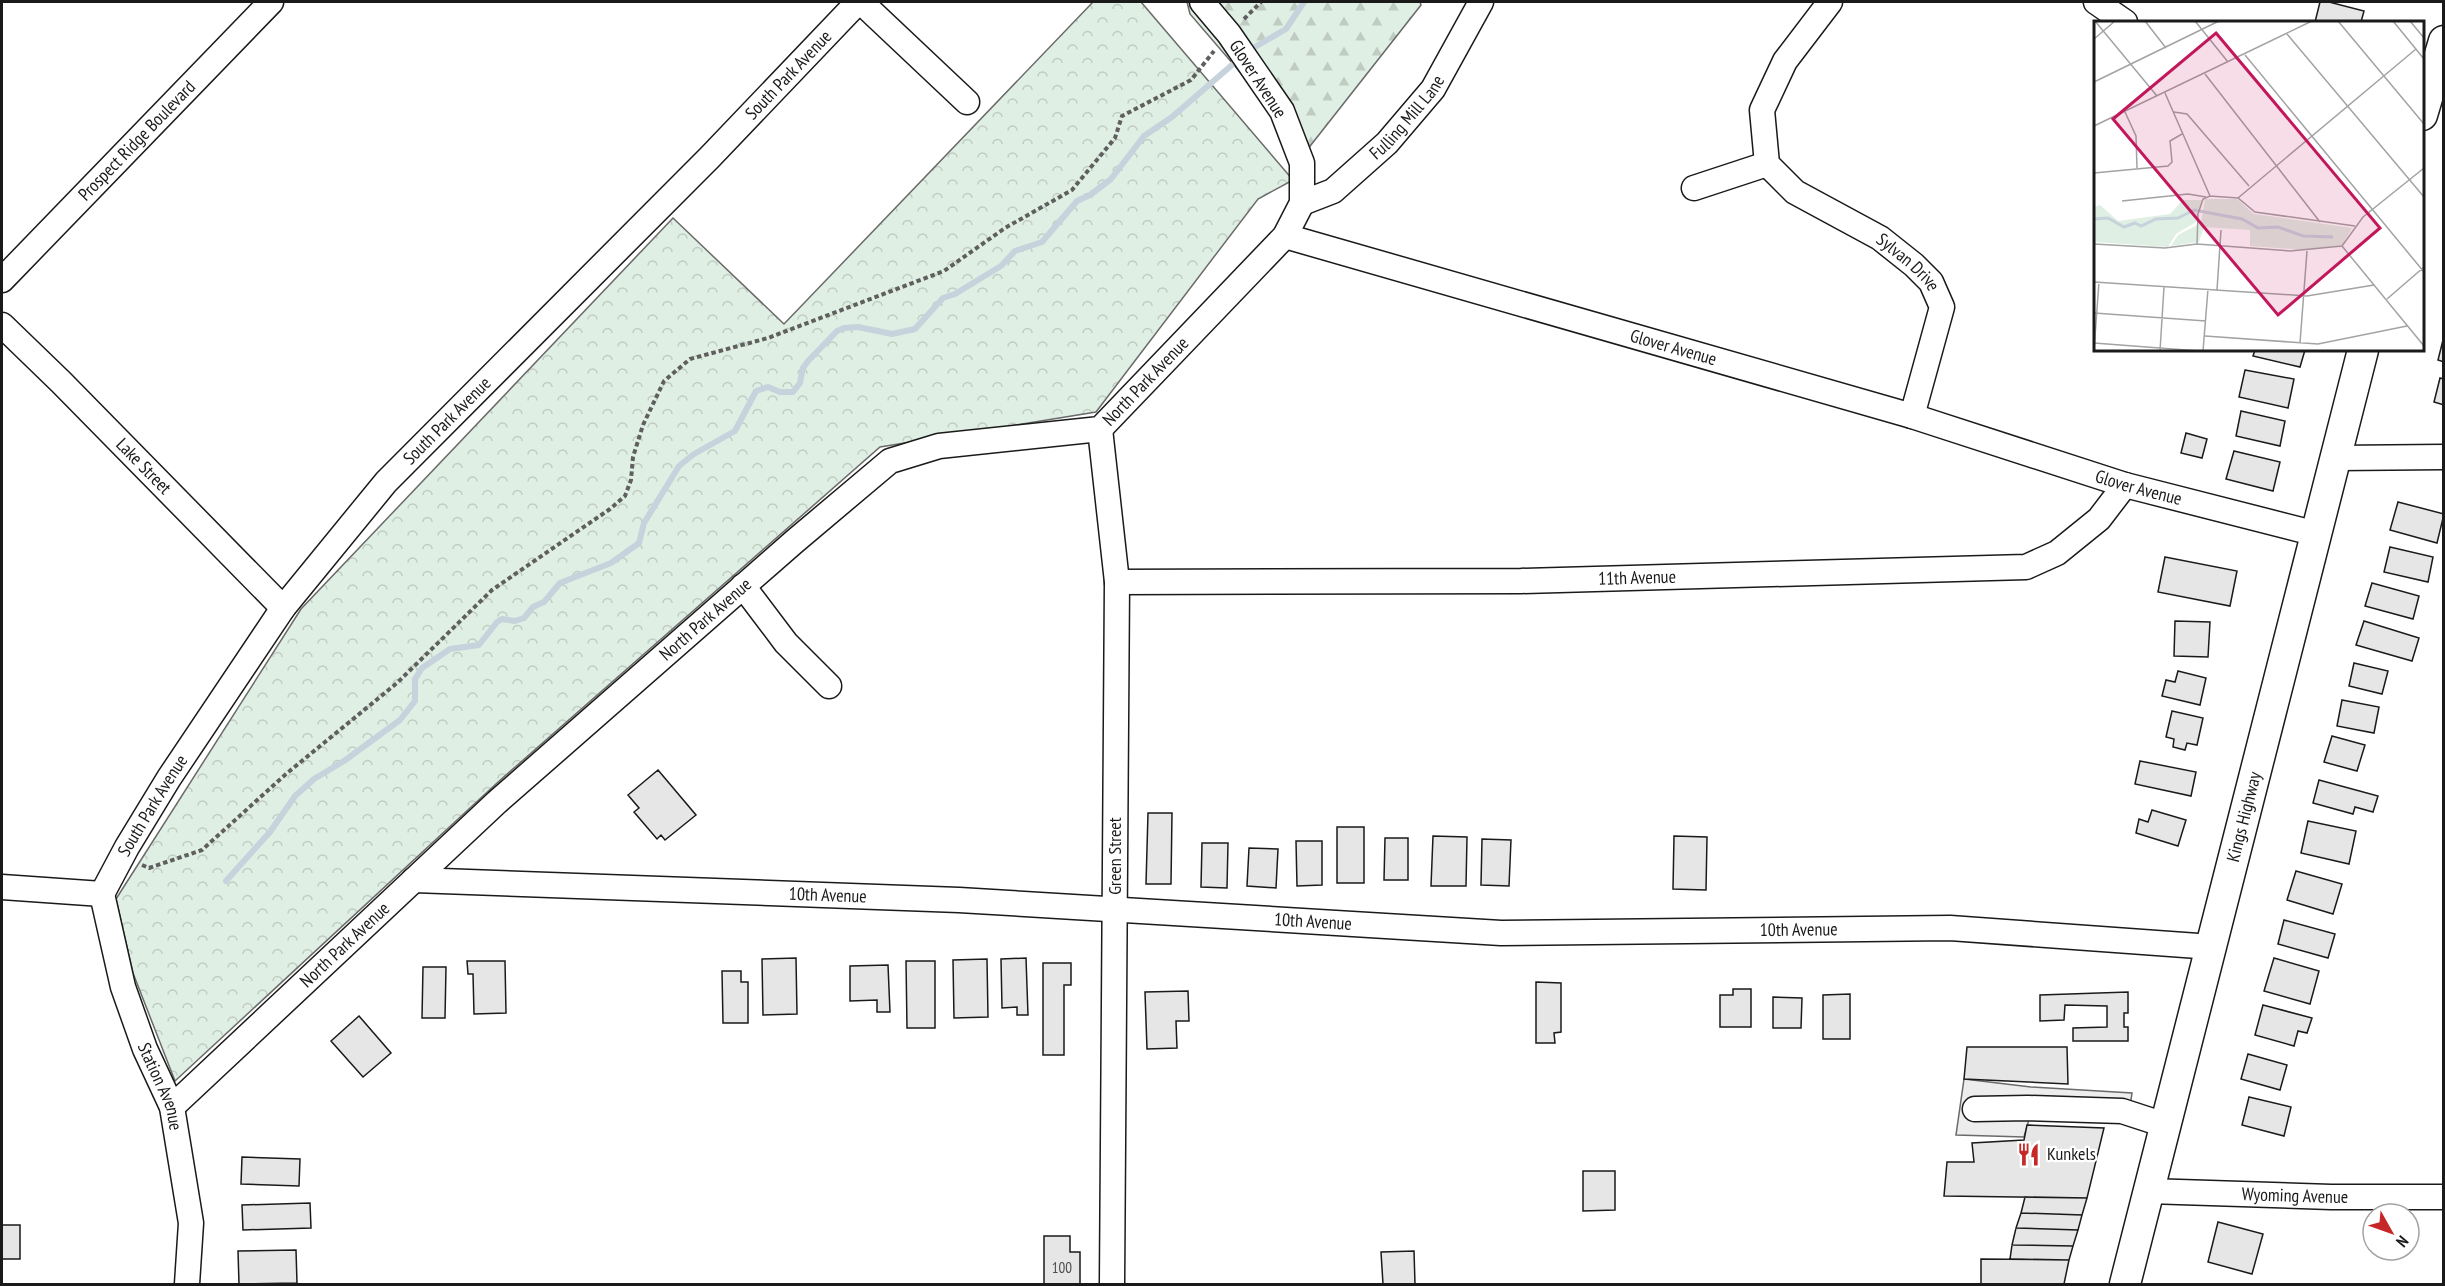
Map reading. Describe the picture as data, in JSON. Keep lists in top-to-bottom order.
{
  "streets": {
    "main road": ["Kings Highway"],
    "street": [
      "South Park Avenue",
      "Glover Avenue",
      "Fulling Mill Lane",
      "Prospect Ridge Boulevard",
      "Sylvan Drive",
      "North Park Avenue",
      "Lake Street",
      "11th Avenue",
      "Green Street",
      "10th Avenue",
      "Station Avenue",
      "Wyoming Avenue"
    ]
  },
  "crossings": [
    ["South Park Avenue", "Lake Street"],
    ["South Park Avenue", "Station Avenue"],
    ["Glover Avenue", "Fulling Mill Lane"],
    ["Glover Avenue", "Sylvan Drive"],
    ["Glover Avenue", "North Park Avenue"],
    ["Glover Avenue", "11th Avenue"],
    ["Glover Avenue", "Kings Highway"],
    ["North Park Avenue", "Green Street"],
    ["North Park Avenue", "10th Avenue"],
    ["North Park Avenue", "Station Avenue"],
    ["11th Avenue", "Green Street"],
    ["Kings Highway", "10th Avenue"],
    ["Kings Highway", "Wyoming Avenue"],
    ["Green Street", "10th Avenue"]
  ],
  "places": {
    "restaurant": ["Kunkels"]
  },
  "house_numbers": ["100"],
  "north": "bottom right"
}
